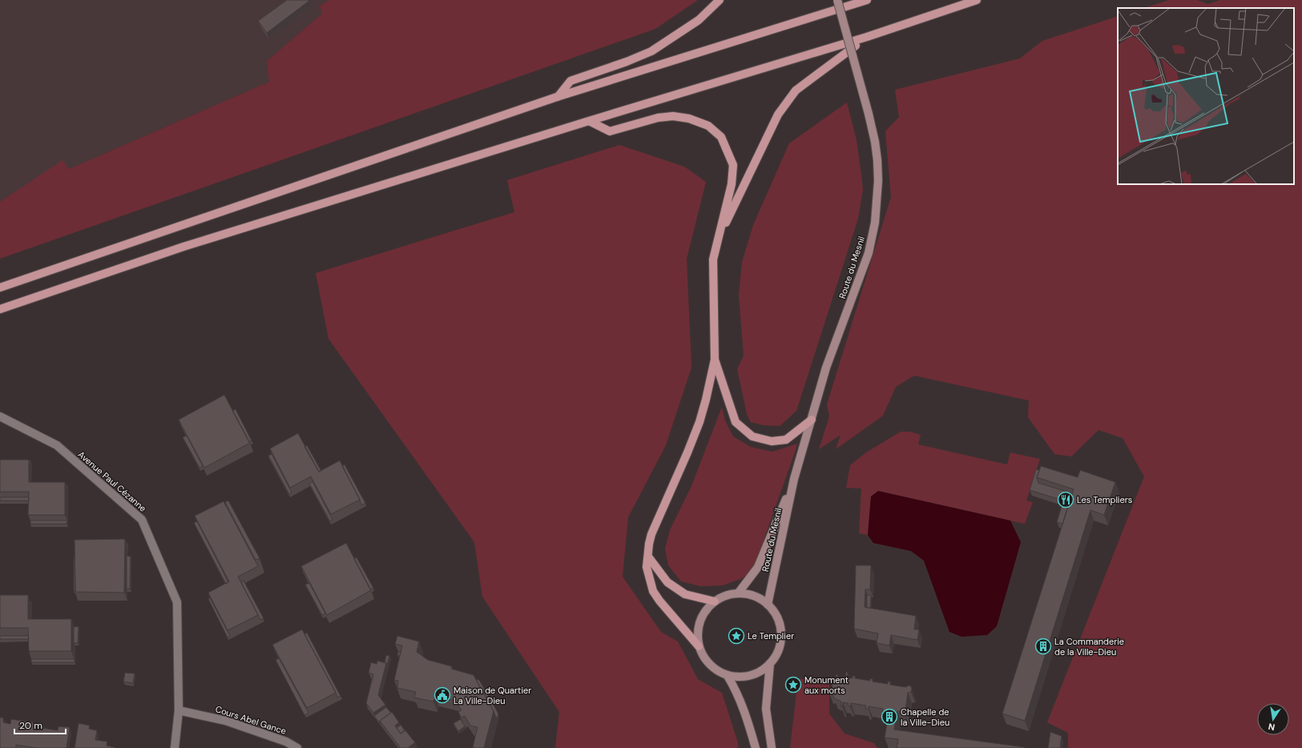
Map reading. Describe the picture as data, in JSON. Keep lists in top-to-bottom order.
{
  "streets": {
    "street": ["Route du Mesnil", "Avenue Paul Cézanne", "Cours Abel Gance"]
  },
  "crossings": [
    ["Avenue Paul Cézanne", "Cours Abel Gance"]
  ],
  "places": {
    "restaurant": ["Les Templiers"],
    "place": ["Le Templier", "Monument aux morts"],
    "building": ["La Commanderie de la Ville-Dieu", "Chapelle de la Ville-Dieu"],
    "public building": ["Maison de Quartier La Ville-Dieu"]
  },
  "scale_bar": "20 m",
  "north": "bottom"
}
